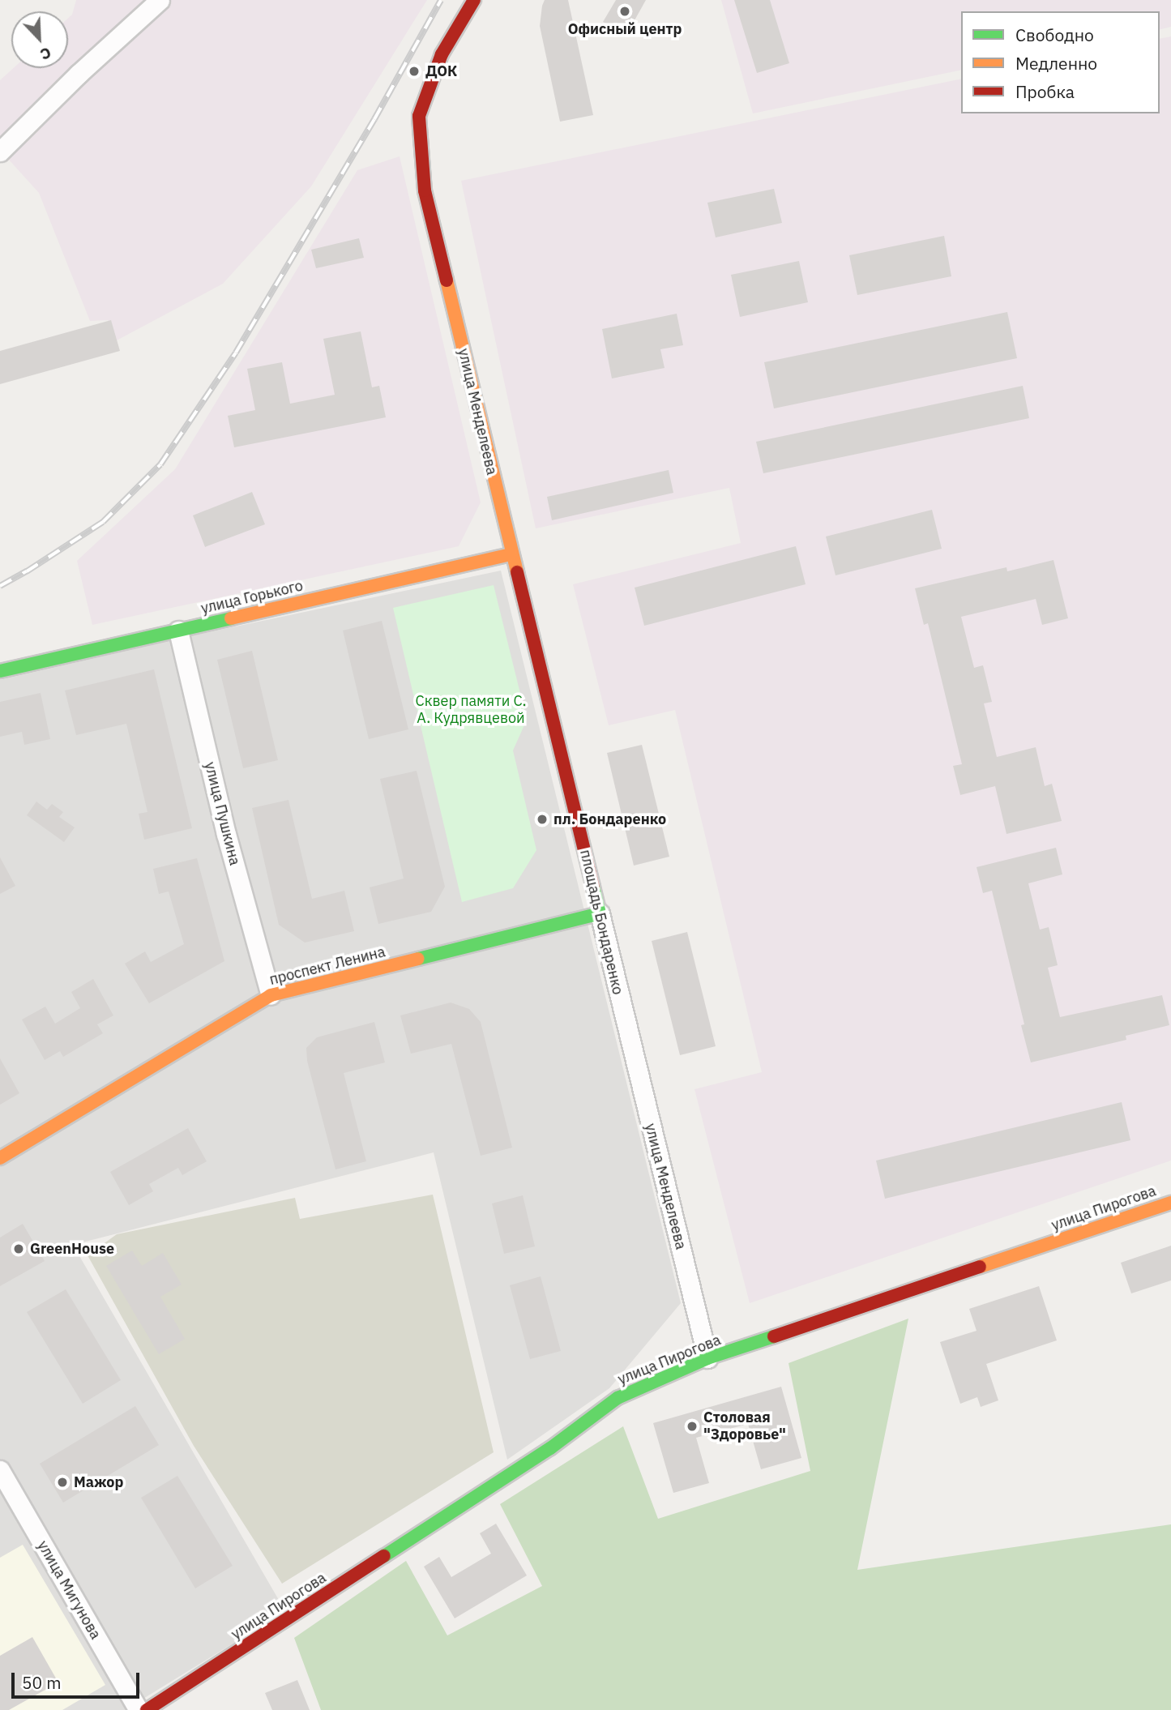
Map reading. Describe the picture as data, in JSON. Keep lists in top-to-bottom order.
{
  "streets": {
    "street": [
      "улица Менделеева",
      "улица Горького",
      "улица Пушкина",
      "площадь Бондаренко",
      "проспект Ленина",
      "улица Пирогова",
      "улица Мигунова"
    ]
  },
  "crossings": [
    ["улица Менделеева", "улица Горького"],
    ["улица Менделеева", "площадь Бондаренко"],
    ["улица Менделеева", "улица Пирогова"],
    ["улица Горького", "улица Пушкина"],
    ["улица Пушкина", "проспект Ленина"],
    ["площадь Бондаренко", "проспект Ленина"]
  ],
  "parks": ["Сквер памяти С. А. Кудрявцевой"],
  "places": [
    "Офисный центр",
    "ДОК",
    "пл. Бондаренко",
    "GreenHouse",
    "Столовая \"Здоровье\"",
    "Мажор"
  ],
  "legend": ["Свободно", "Медленно", "Пробка"],
  "scale_bar": "50 m",
  "north": "bottom right"
}
